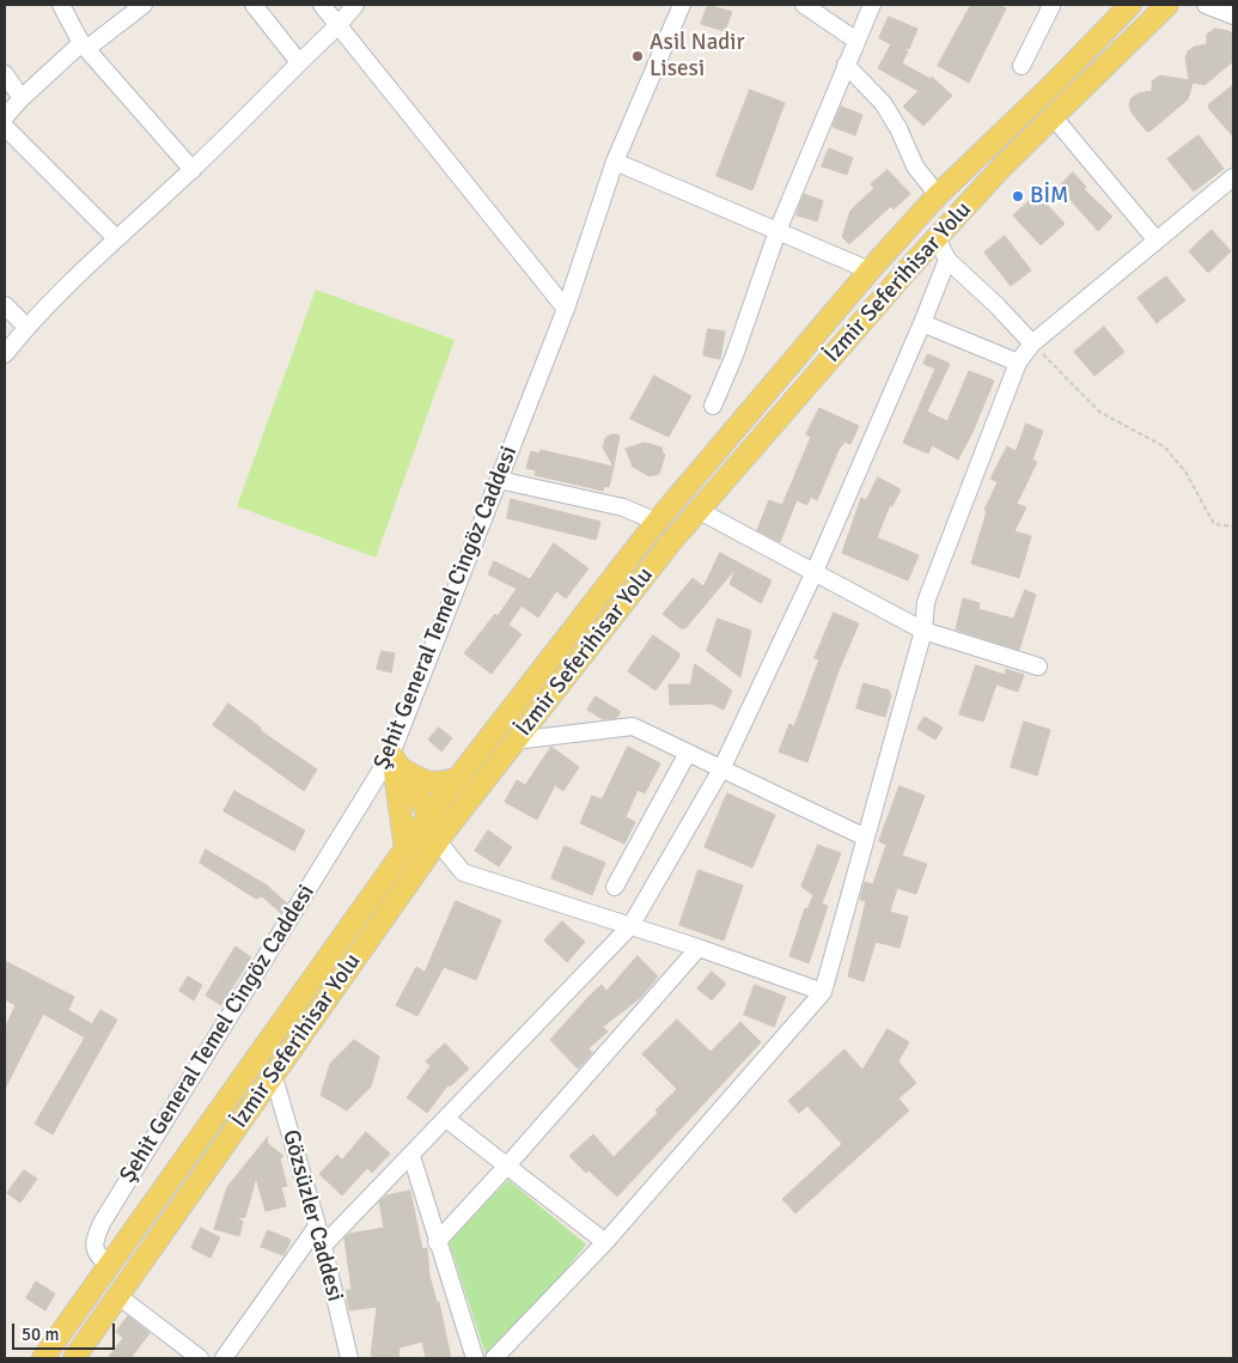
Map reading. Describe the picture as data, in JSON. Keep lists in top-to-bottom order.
{
  "streets": {
    "main road": ["İzmir Seferihisar Yolu"],
    "street": ["Şehit General Temel Cingöz Caddesi", "Gözsüzler Caddesi"]
  },
  "crossings": [
    ["İzmir Seferihisar Yolu", "Şehit General Temel Cingöz Caddesi"],
    ["İzmir Seferihisar Yolu", "Gözsüzler Caddesi"]
  ],
  "places": ["Asil Nadir Lisesi", "BİM"],
  "scale_bar": "50 m"
}
